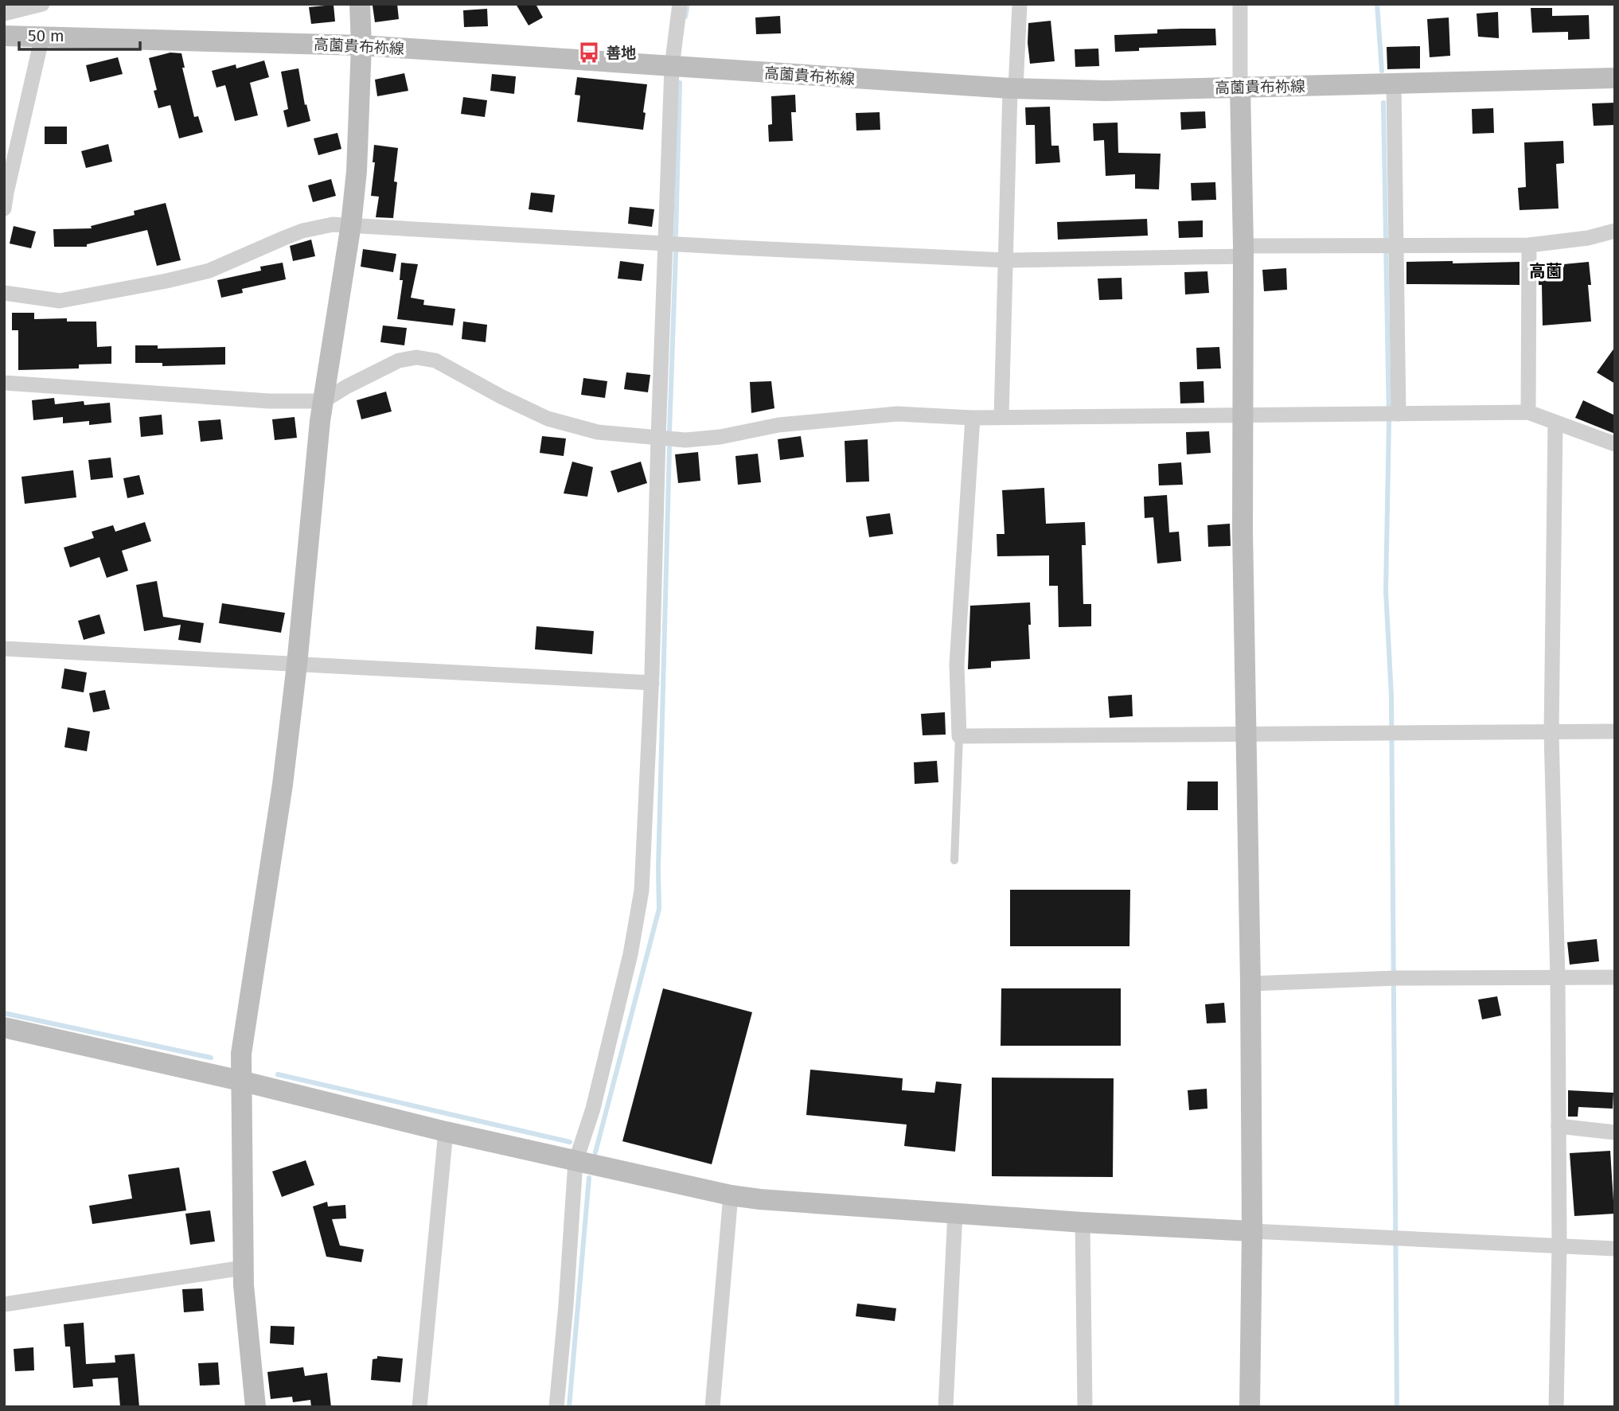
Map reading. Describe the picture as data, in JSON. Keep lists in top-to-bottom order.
{
  "streets": {
    "street": ["高薗貴布祢線"]
  },
  "districts": ["高薗"],
  "places": {
    "bus stop": ["善地"]
  },
  "scale_bar": "50 m"
}
